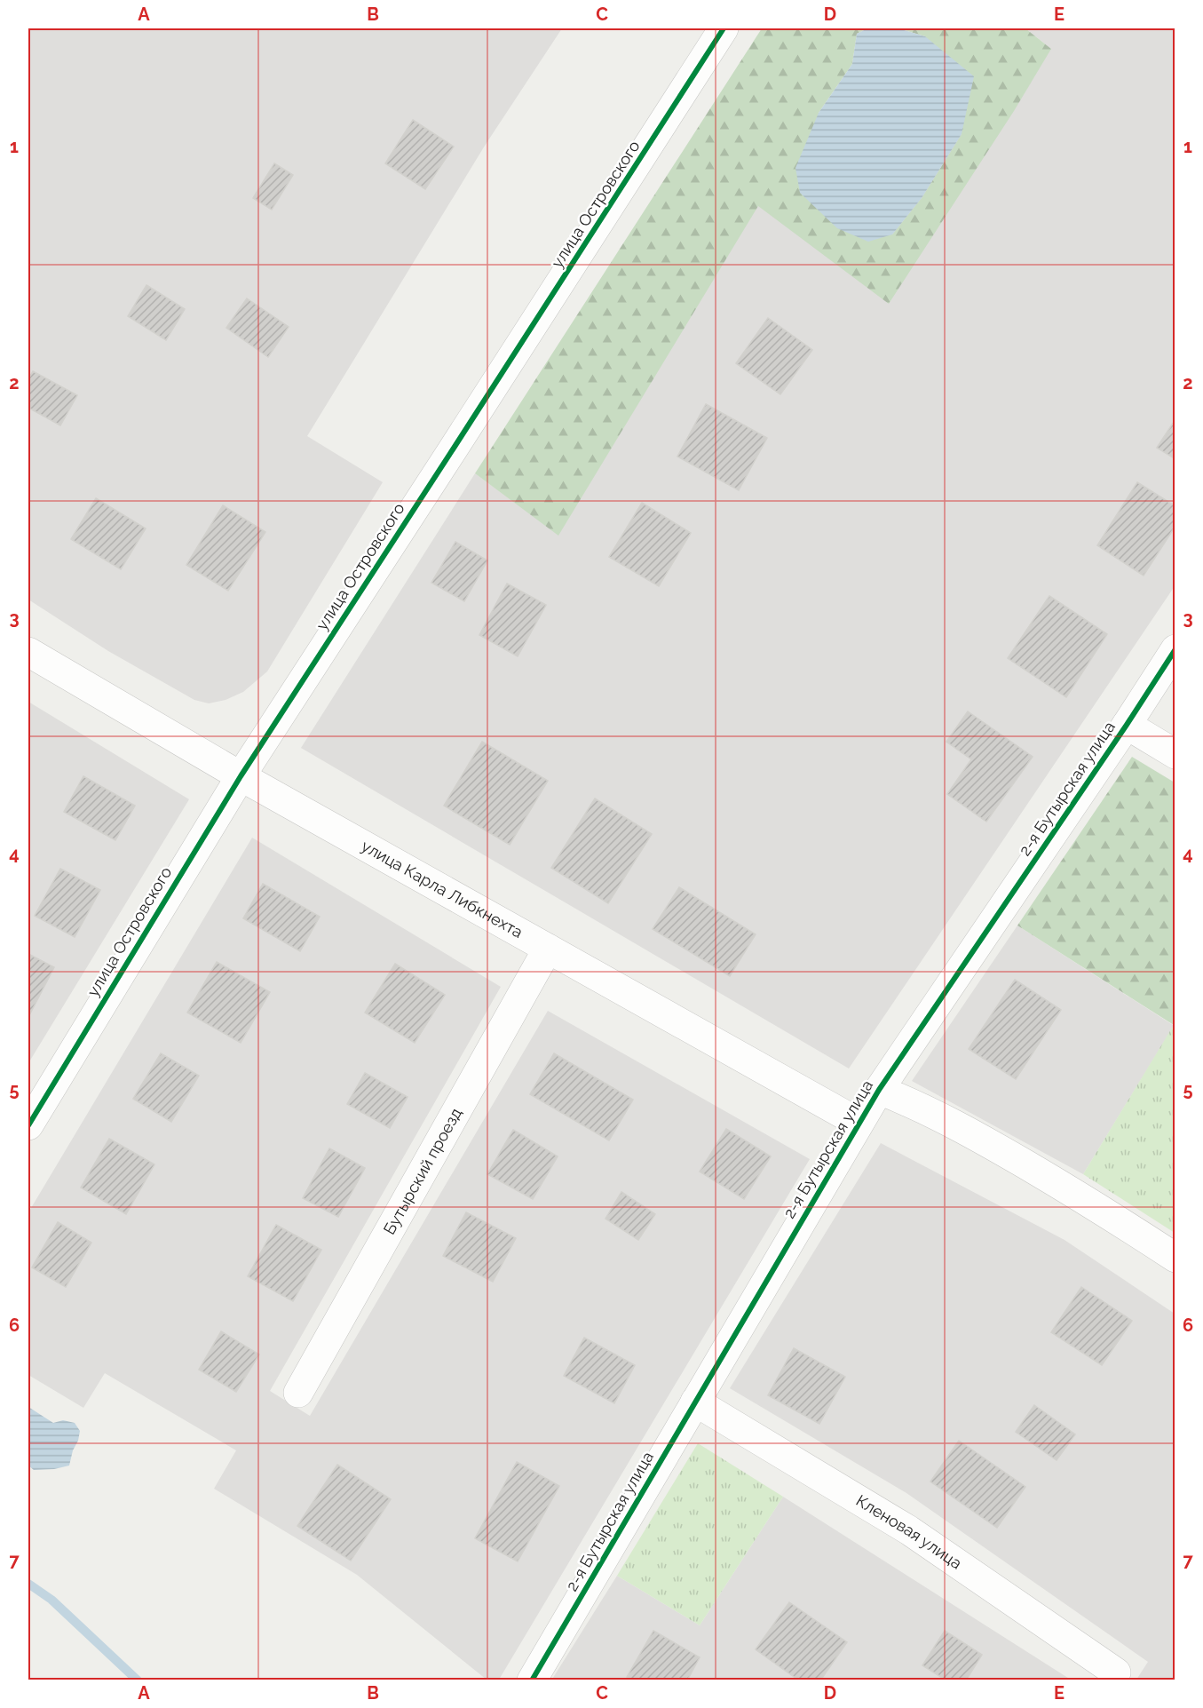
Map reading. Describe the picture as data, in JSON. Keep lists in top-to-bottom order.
{
  "streets": {
    "street": [
      "улица Островского",
      "2-я Бутырская улица",
      "улица Карла Либкнехта",
      "Бутырский проезд",
      "Кленовая улица"
    ]
  },
  "crossings": [
    ["улица Островского", "улица Карла Либкнехта"],
    ["2-я Бутырская улица", "улица Карла Либкнехта"],
    ["2-я Бутырская улица", "Кленовая улица"],
    ["улица Карла Либкнехта", "Бутырский проезд"]
  ],
  "grid": {
    "columns": [
      "A",
      "B",
      "C",
      "D",
      "E"
    ],
    "rows": [
      "1",
      "2",
      "3",
      "4",
      "5",
      "6",
      "7"
    ]
  }
}
